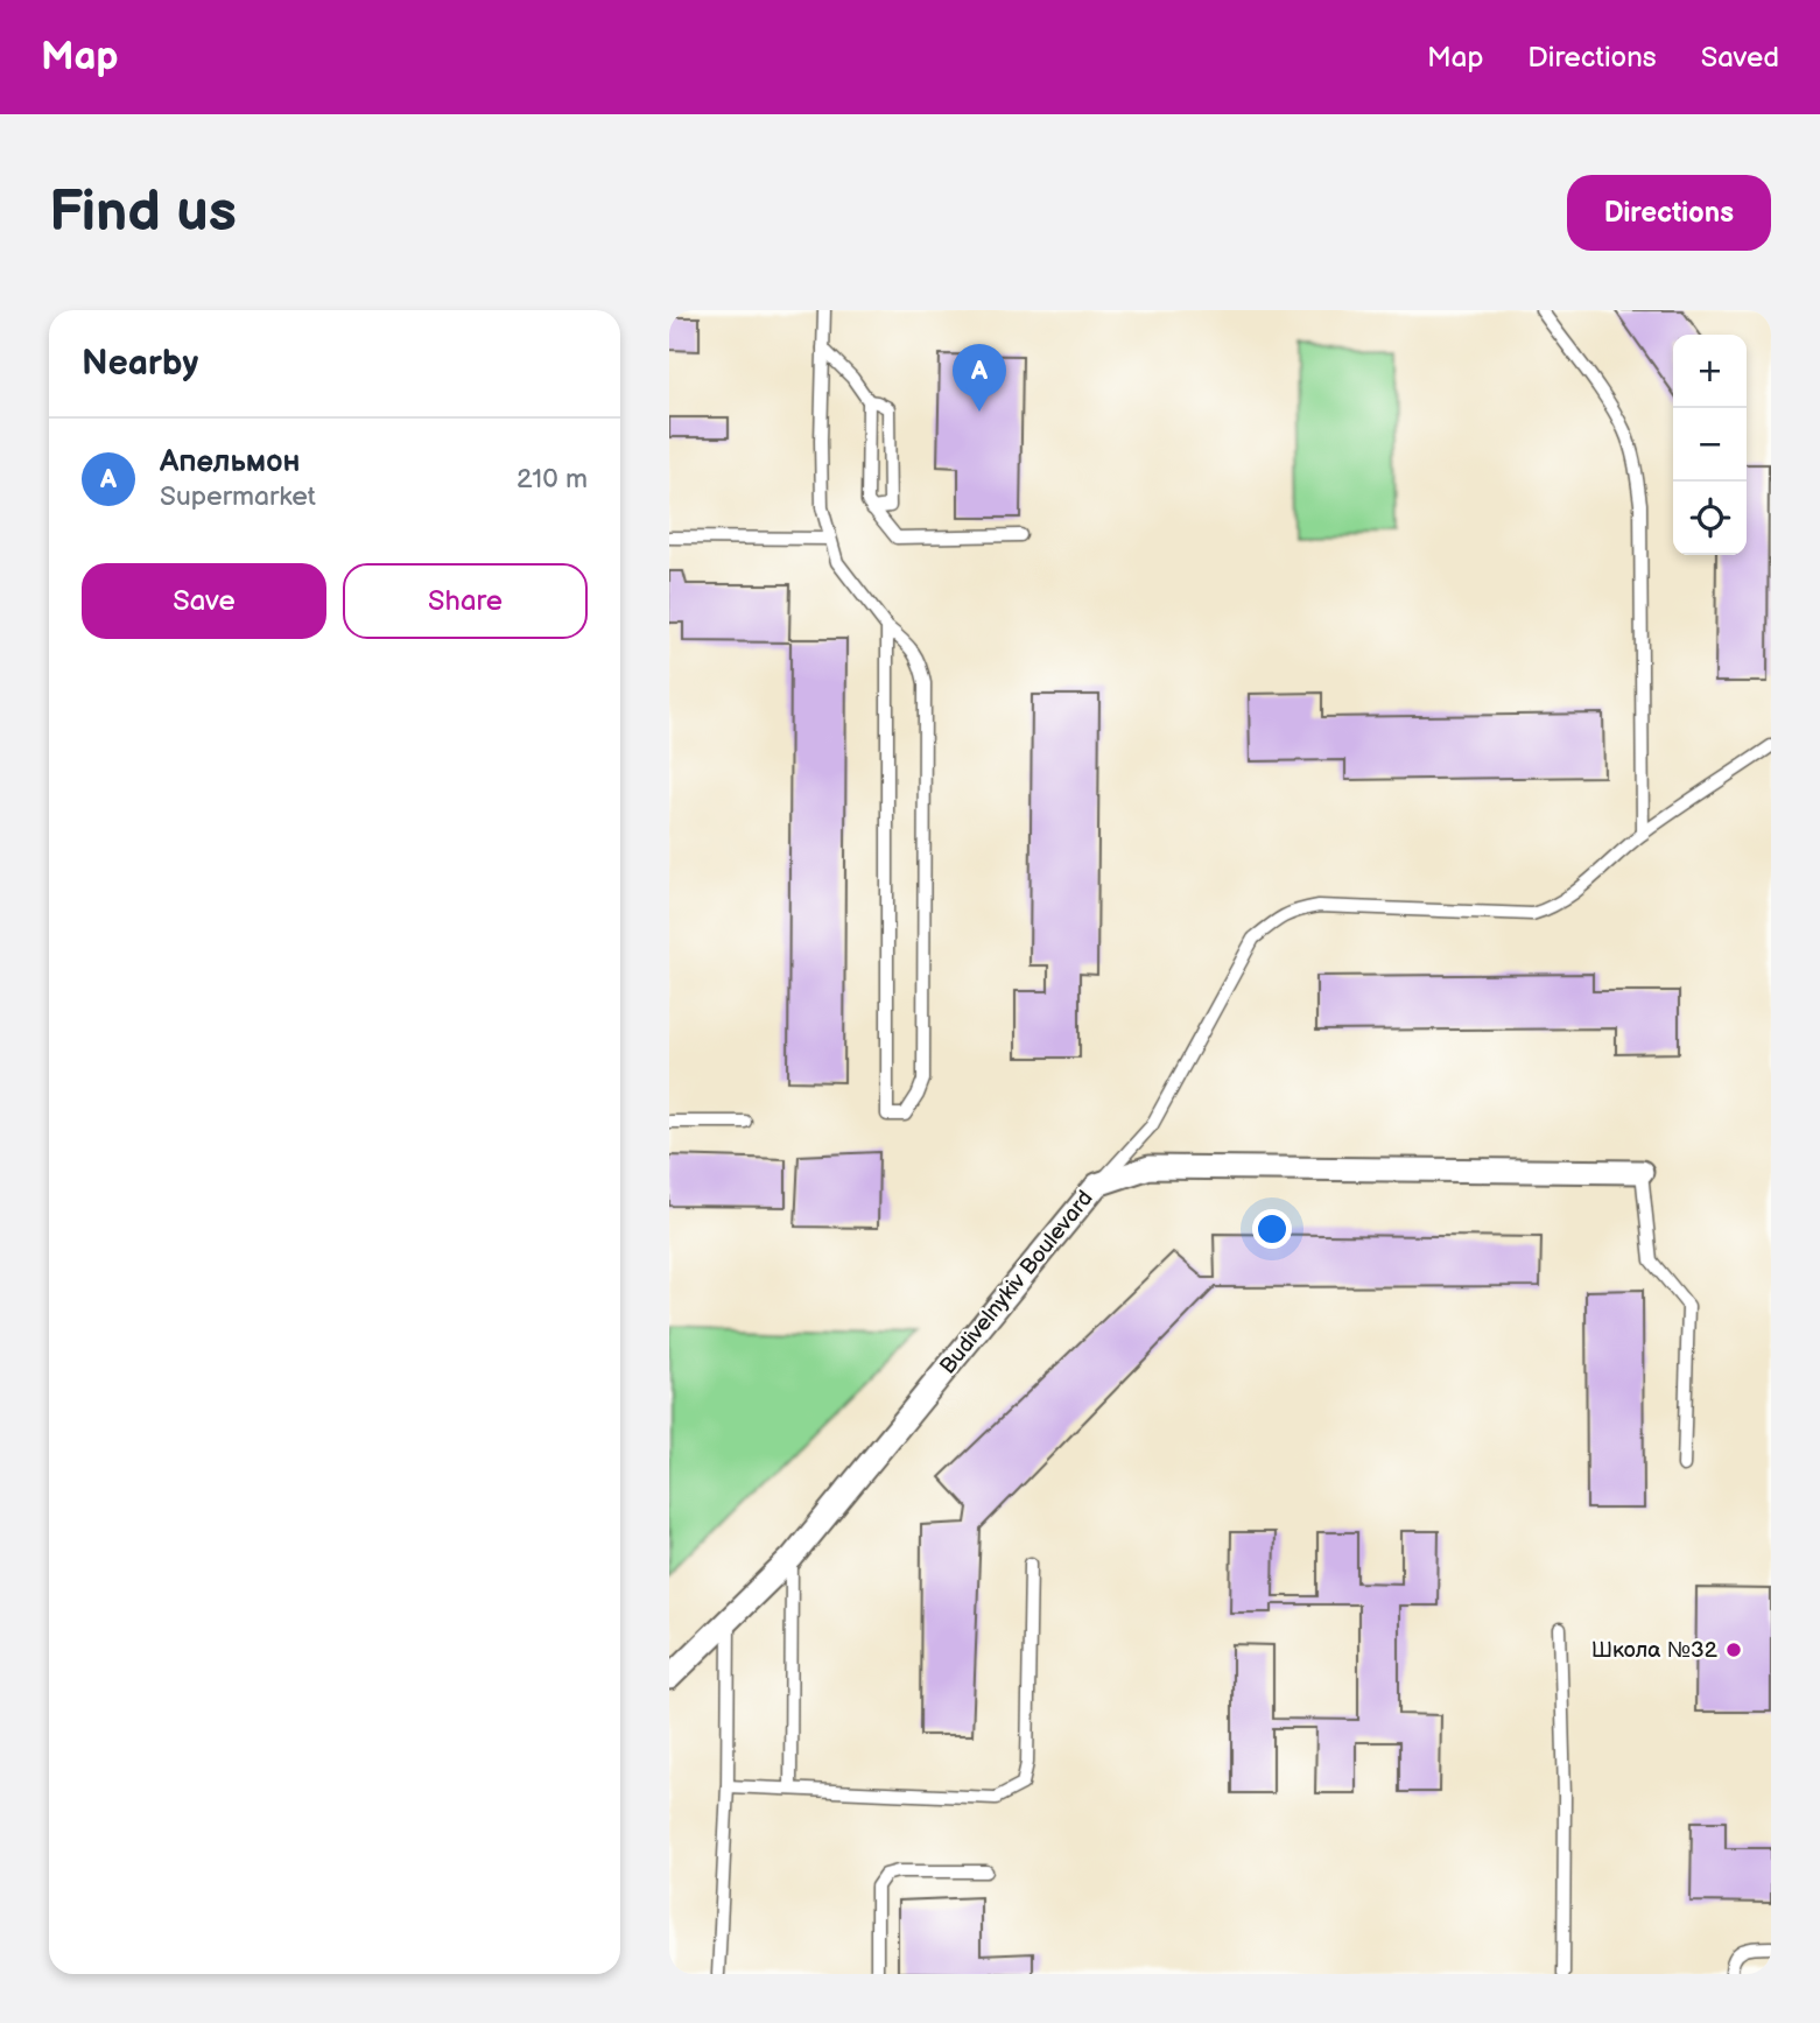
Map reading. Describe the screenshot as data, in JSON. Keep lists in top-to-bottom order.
{
  "streets": {
    "street": ["Budivelnykiv Boulevard"]
  },
  "places": ["Школа №32"],
  "page": {
    "header": "Map",
    "nav": ["Map", "Directions", "Saved"],
    "buttons": [
      "Directions",
      ["Save", "Share"]
    ],
    "title": "Find us",
    "heading": "Nearby",
    "map_buttons": ["+", "−"],
    "pins": "A",
    "list": [
      {
        "mark": "A",
        "name": "Апельмон",
        "note": "Supermarket",
        "value": "210 m"
      }
    ]
  }
}
